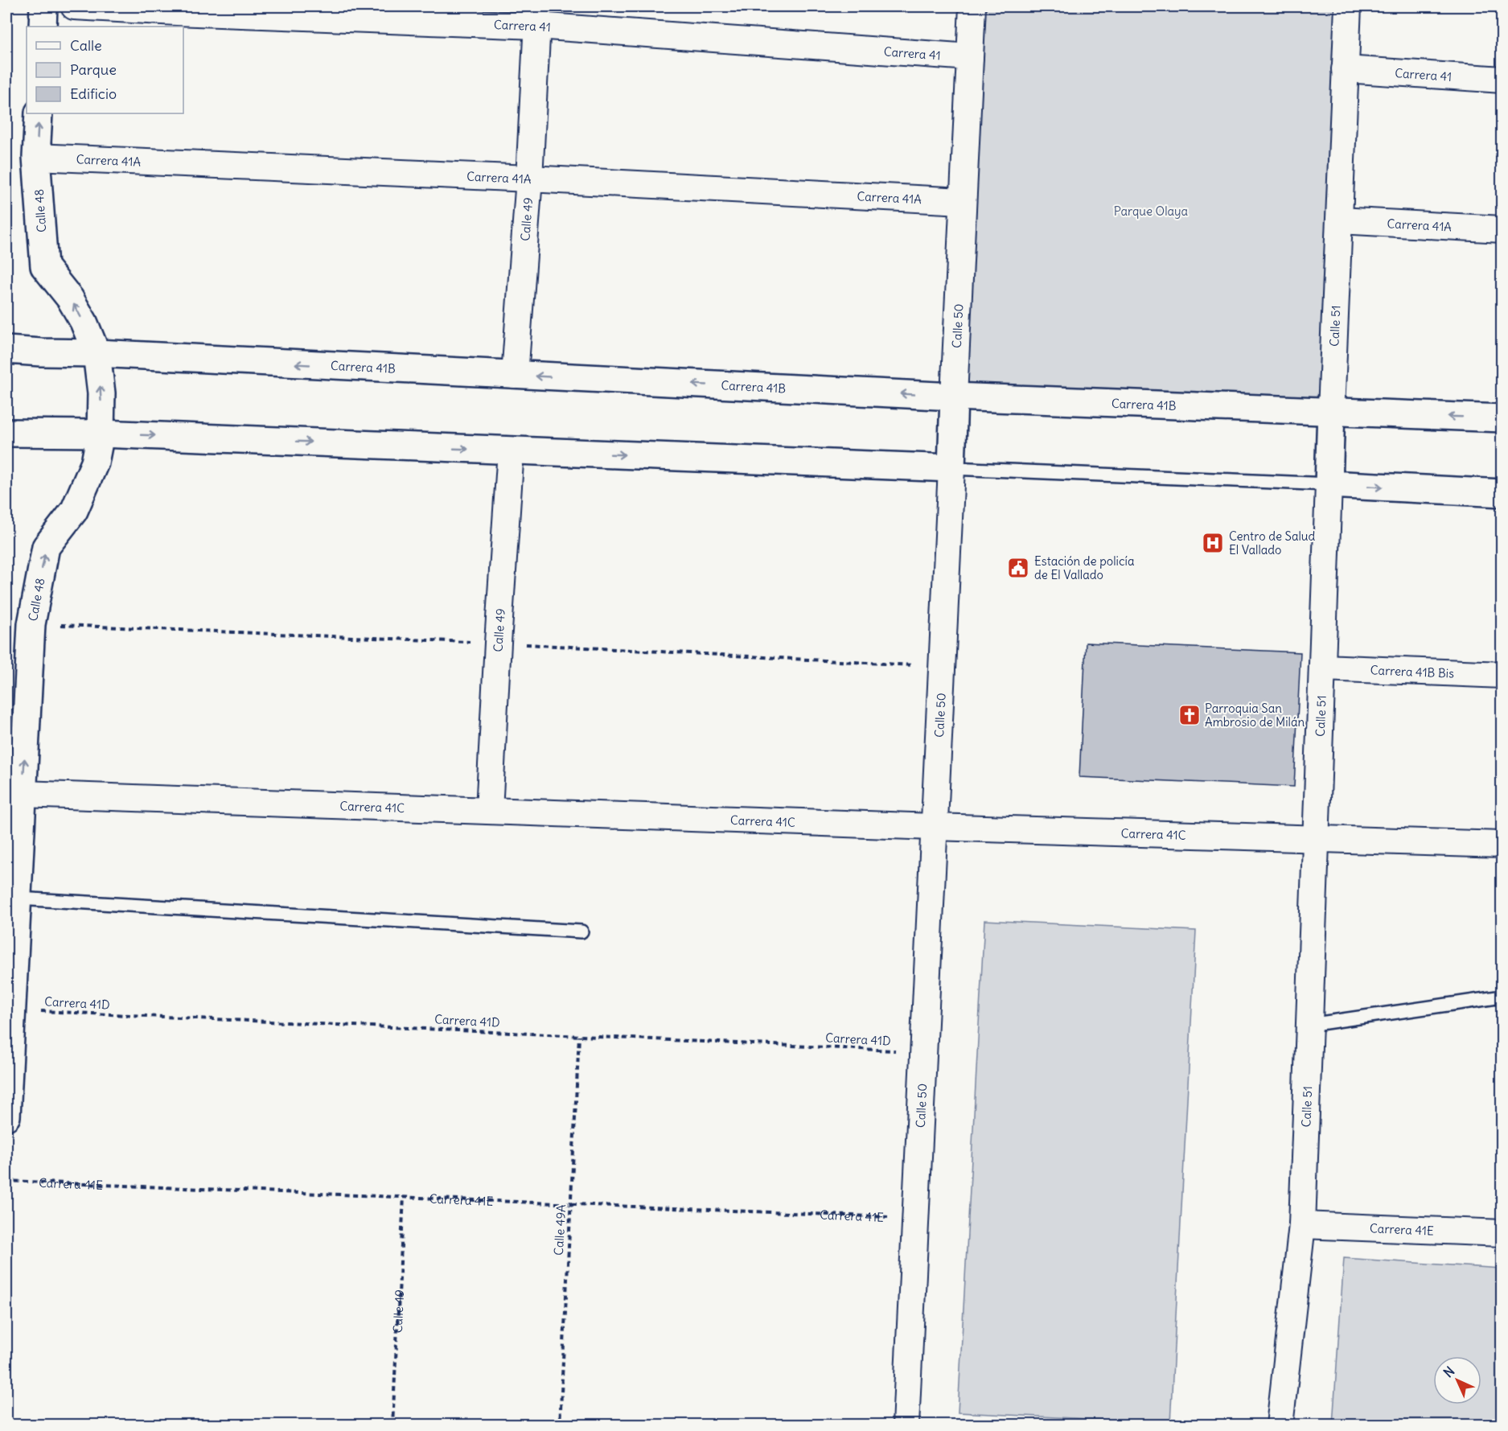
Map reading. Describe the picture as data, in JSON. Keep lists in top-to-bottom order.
{
  "streets": {
    "street": [
      "Carrera 41",
      "Carrera 41A",
      "Calle 48",
      "Calle 49",
      "Calle 50",
      "Calle 51",
      "Carrera 41B",
      "Carrera 41B Bis",
      "Carrera 41C",
      "Carrera 41E"
    ],
    "path": ["Carrera 41D", "Calle 49A"]
  },
  "crossings": [
    ["Carrera 41", "Calle 49"],
    ["Carrera 41", "Calle 50"],
    ["Carrera 41", "Calle 51"],
    ["Carrera 41A", "Calle 48"],
    ["Carrera 41A", "Calle 49"],
    ["Carrera 41A", "Calle 50"],
    ["Carrera 41A", "Calle 51"],
    ["Calle 48", "Carrera 41B"],
    ["Calle 48", "Carrera 41C"],
    ["Calle 48", "Carrera 41D"],
    ["Calle 49", "Carrera 41B"],
    ["Calle 49", "Carrera 41C"],
    ["Calle 49", "Carrera 41E"],
    ["Calle 50", "Carrera 41B"],
    ["Calle 50", "Carrera 41C"],
    ["Calle 50", "Carrera 41D"],
    ["Calle 50", "Carrera 41E"],
    ["Calle 51", "Carrera 41B"],
    ["Calle 51", "Carrera 41B Bis"],
    ["Calle 51", "Carrera 41C"],
    ["Calle 51", "Carrera 41E"],
    ["Carrera 41D", "Calle 49A"],
    ["Carrera 41E", "Calle 49A"]
  ],
  "one_way": ["Calle 48"],
  "parks": ["Parque Olaya"],
  "places": {
    "hospital": ["Centro de Salud El Vallado"],
    "public building": ["Estación de policía de El Vallado"],
    "church": ["Parroquia San Ambrosio de Milán"]
  },
  "legend": ["Calle", "Parque", "Edificio"],
  "north": "top left"
}
